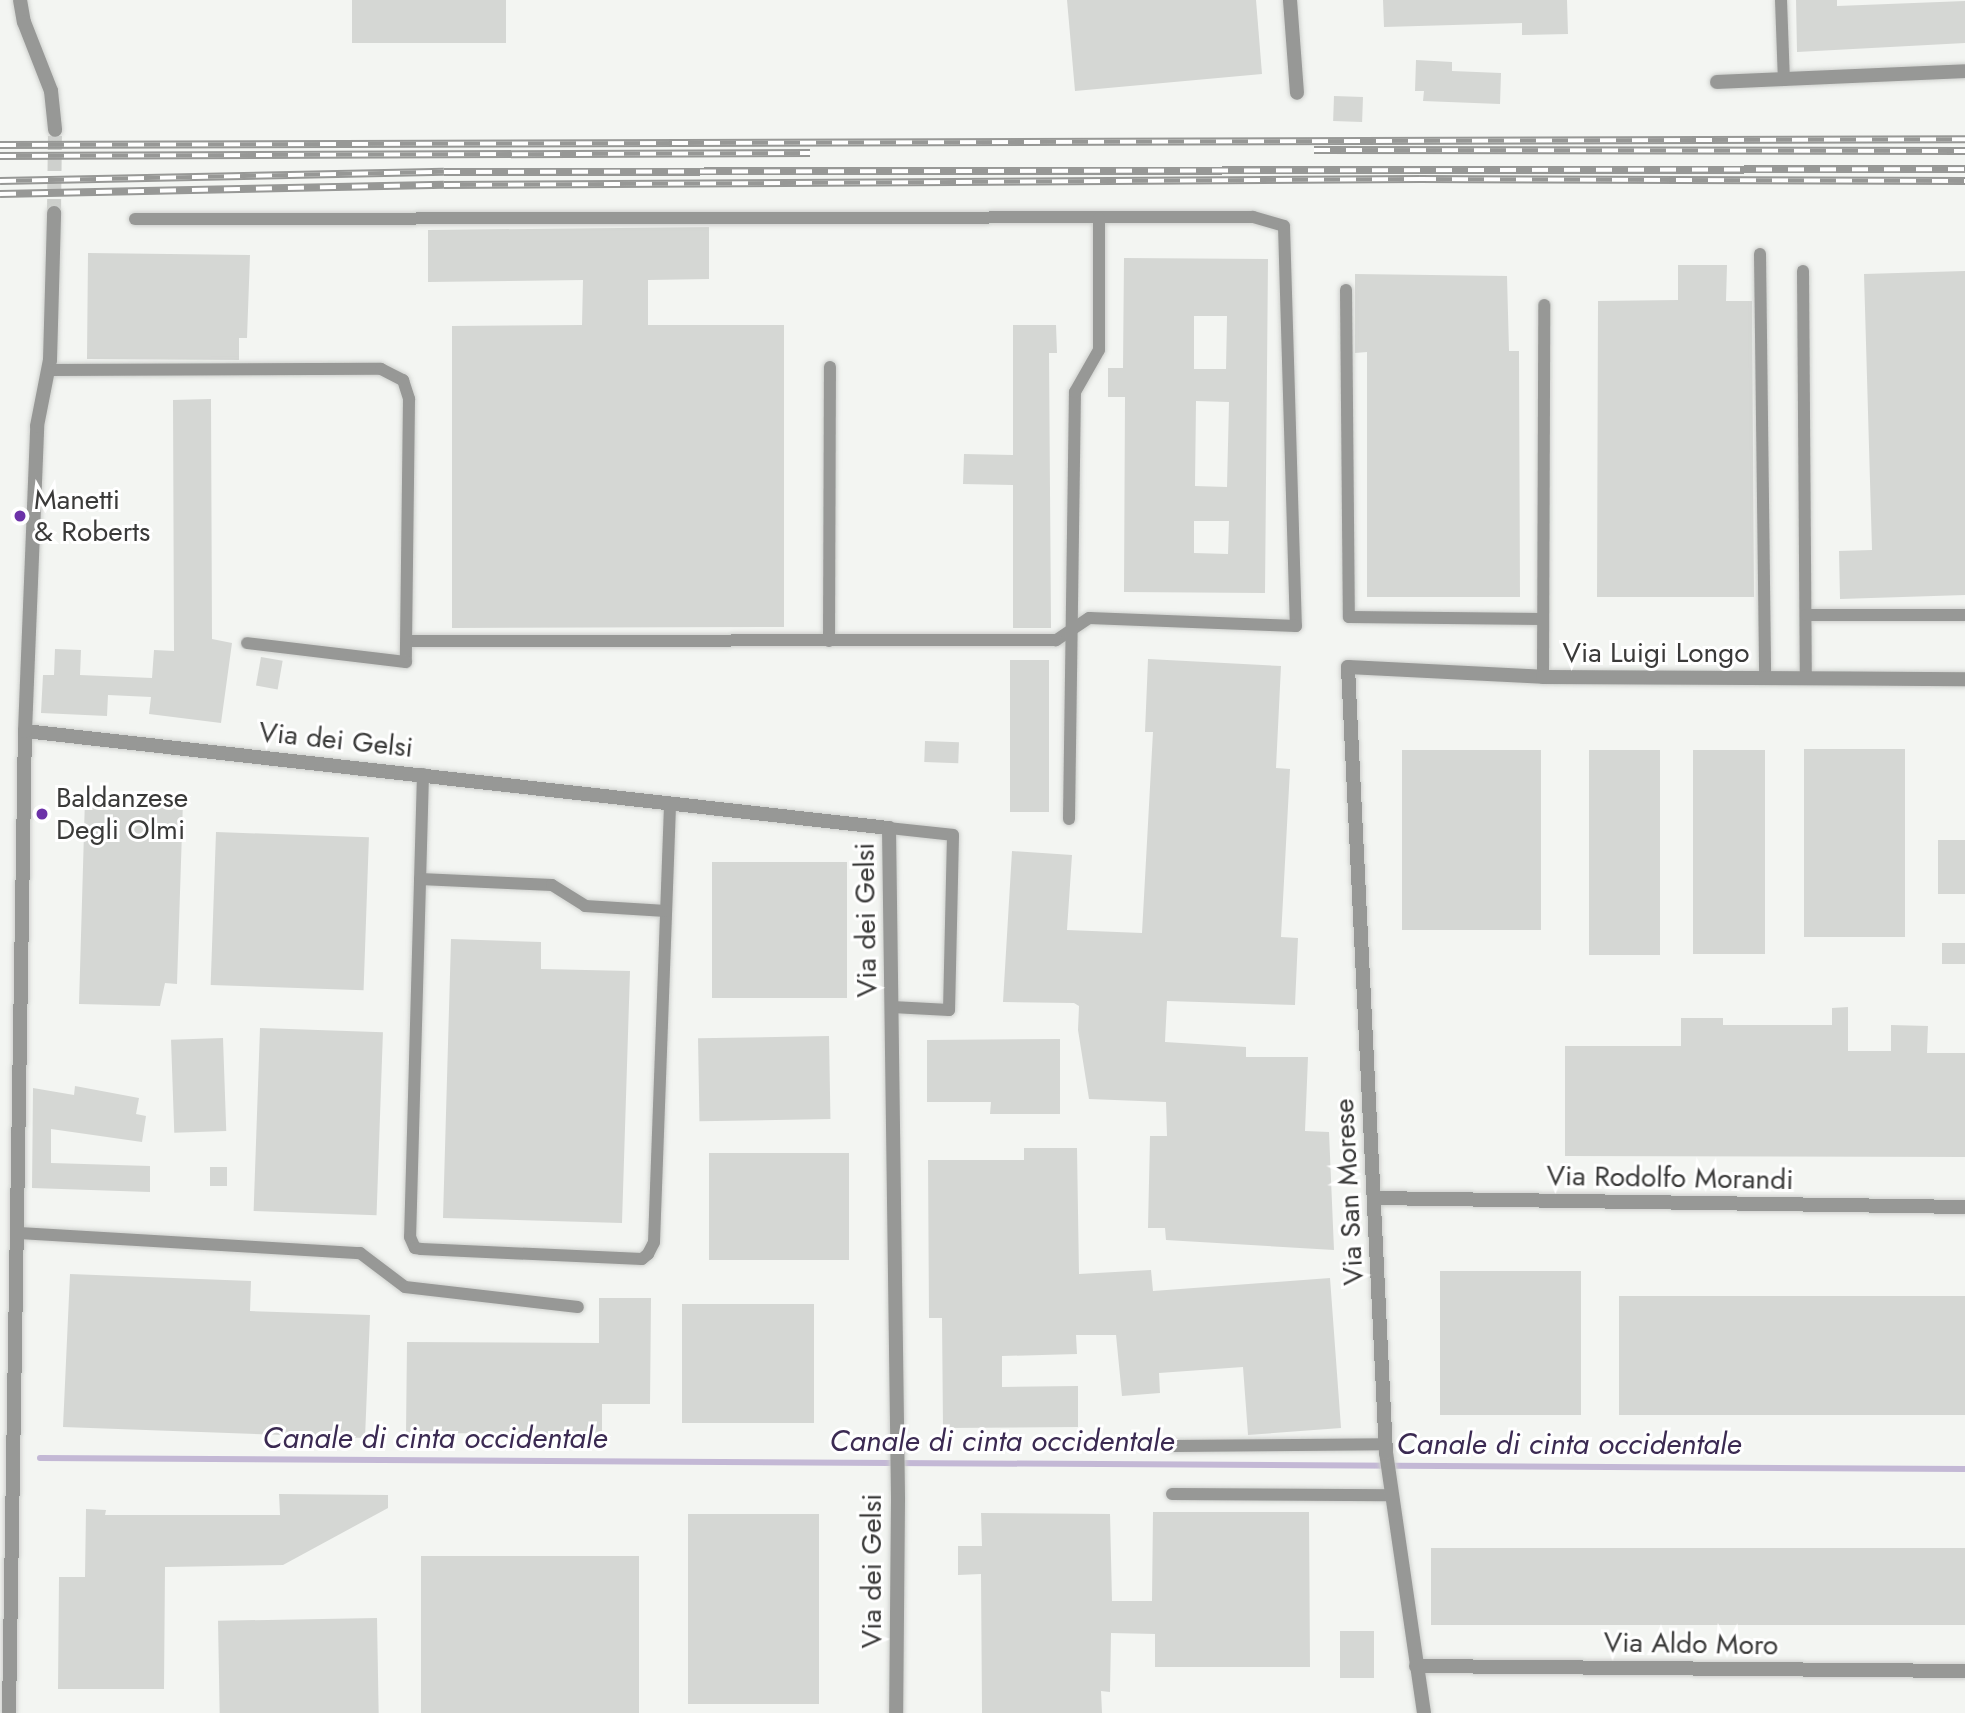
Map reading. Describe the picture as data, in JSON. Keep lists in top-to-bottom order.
{
  "streets": {
    "street": [
      "Via Luigi Longo",
      "Via dei Gelsi",
      "Via Rodolfo Morandi",
      "Via San Morese",
      "Via Aldo Moro"
    ]
  },
  "crossings": [
    ["Via Luigi Longo", "Via San Morese"],
    ["Via Rodolfo Morandi", "Via San Morese"],
    ["Via San Morese", "Via Aldo Moro"]
  ],
  "water": ["Canale di cinta occidentale"],
  "places": ["Manetti & Roberts", "Baldanzese Degli Olmi"]
}
